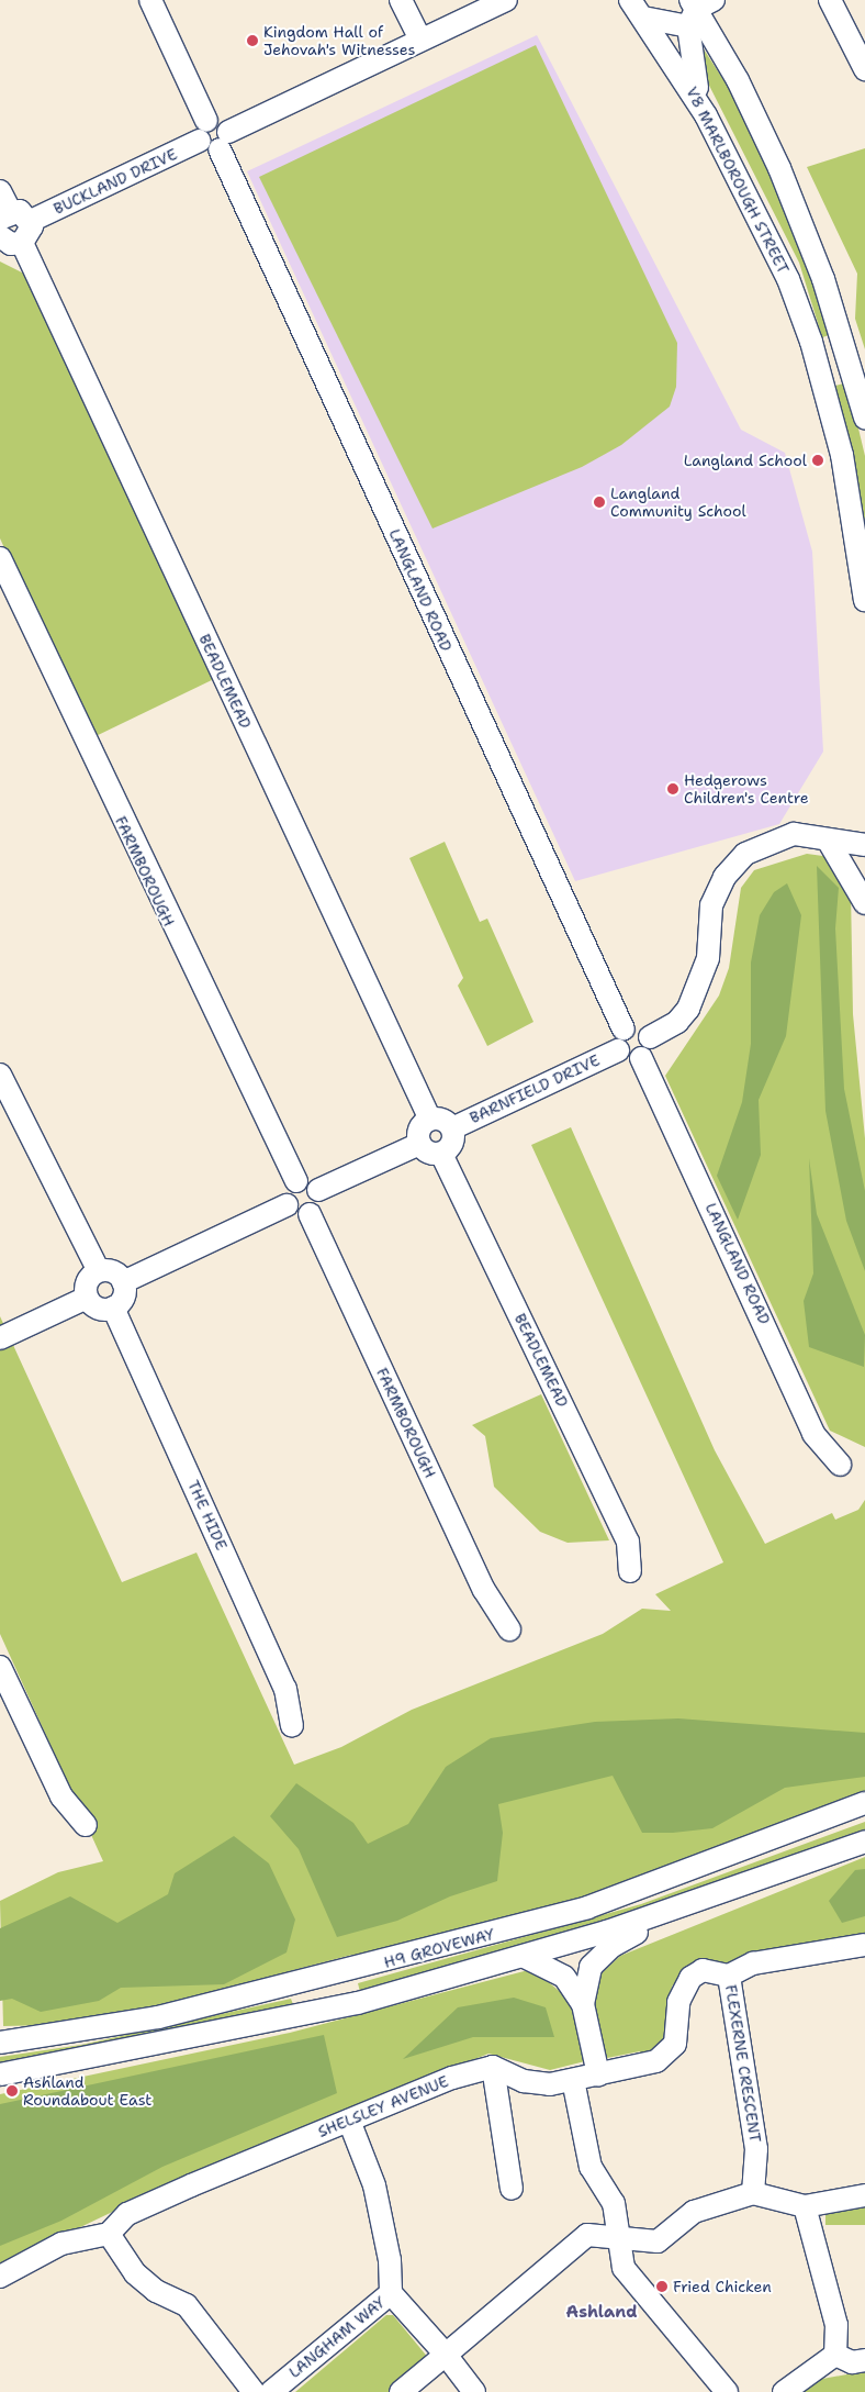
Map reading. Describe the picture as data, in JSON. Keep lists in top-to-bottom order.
{
  "streets": {
    "street": [
      "V8 MARLBOROUGH STREET",
      "BUCKLAND DRIVE",
      "LANGLAND ROAD",
      "BEADLEMEAD",
      "FARMBOROUGH",
      "BARNFIELD DRIVE",
      "THE HIDE",
      "H9 GROVEWAY",
      "FLEXERNE CRESCENT",
      "SHELSLEY AVENUE",
      "LANGHAM WAY"
    ]
  },
  "crossings": [
    ["LANGLAND ROAD", "BARNFIELD DRIVE"],
    ["BEADLEMEAD", "BARNFIELD DRIVE"]
  ],
  "districts": ["Ashland"],
  "places": [
    "Kingdom Hall of Jehovah's Witnesses",
    "Langland School",
    "Langland Community School",
    "Hedgerows Children's Centre",
    "Ashland Roundabout East",
    "Fried Chicken"
  ]
}
